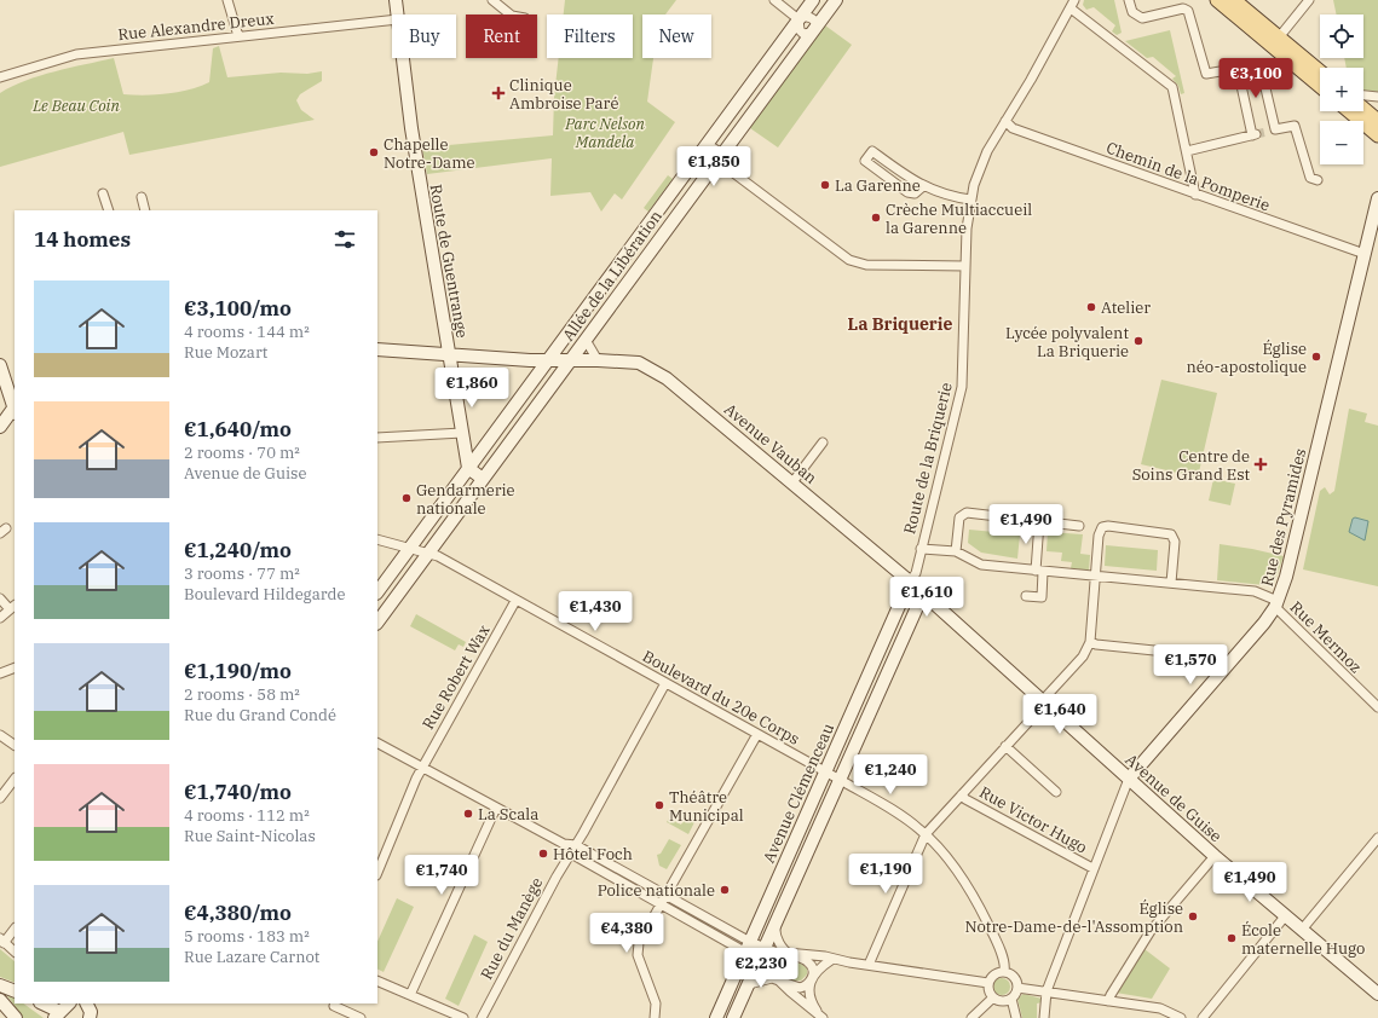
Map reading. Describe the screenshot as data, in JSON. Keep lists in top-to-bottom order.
{
  "streets": {
    "street": [
      "Rue Alexandre Dreux",
      "Chemin de la Pomperie",
      "Route de Guentrange",
      "Allée de la Libération",
      "Avenue Vauban",
      "Route de la Briquerie",
      "Rue des Pyramides",
      "Rue Mermoz",
      "Rue Robert Wax",
      "Boulevard du 20e Corps",
      "Avenue Clémenceau",
      "Avenue de Guise",
      "Rue Victor Hugo",
      "Rue du Manège"
    ]
  },
  "crossings": [
    ["Chemin de la Pomperie", "Route de la Briquerie"],
    ["Chemin de la Pomperie", "Rue des Pyramides"],
    ["Route de Guentrange", "Allée de la Libération"],
    ["Route de Guentrange", "Avenue Vauban"],
    ["Allée de la Libération", "Avenue Vauban"],
    ["Allée de la Libération", "Boulevard du 20e Corps"],
    ["Avenue Vauban", "Route de la Briquerie"],
    ["Avenue Vauban", "Avenue Clémenceau"],
    ["Avenue Vauban", "Avenue de Guise"],
    ["Route de la Briquerie", "Avenue Clémenceau"],
    ["Route de la Briquerie", "Avenue de Guise"],
    ["Rue des Pyramides", "Rue Mermoz"],
    ["Rue des Pyramides", "Avenue de Guise"],
    ["Rue Robert Wax", "Boulevard du 20e Corps"],
    ["Boulevard du 20e Corps", "Avenue Clémenceau"],
    ["Boulevard du 20e Corps", "Rue du Manège"],
    ["Avenue Clémenceau", "Avenue de Guise"]
  ],
  "districts": ["La Briquerie"],
  "parks": ["Le Beau Coin", "Parc Nelson Mandela"],
  "places": {
    "health": ["Clinique Ambroise Paré", "Centre de Soins Grand Est"],
    "other": [
      "Chapelle Notre-Dame",
      "La Garenne",
      "Crèche Multiaccueil la Garenne",
      "Atelier",
      "Lycée polyvalent La Briquerie",
      "Église néo-apostolique",
      "Gendarmerie nationale",
      "Théâtre Municipal",
      "La Scala",
      "Hôtel Foch",
      "Police nationale",
      "Église Notre-Dame-de-l'Assomption",
      "École maternelle Hugo"
    ]
  },
  "page": {
    "map_buttons": ["+", "−"],
    "chip": [
      "Buy",
      "Rent",
      "Filters",
      "New"
    ],
    "price": [
      "€3,100",
      "€1,850",
      "€1,860",
      "€1,490",
      "€1,610",
      "€1,430",
      "€1,570",
      "€1,640",
      "€1,240",
      "€1,190",
      "€1,740",
      "€1,490",
      "€4,380",
      "€2,230"
    ],
    "heading": "14 homes",
    "list": [
      {
        "name": "€3,100/mo",
        "note": "4 rooms · 144 m² · Rue Mozart"
      },
      {
        "name": "€1,640/mo",
        "note": "2 rooms · 70 m² · Avenue de Guise"
      },
      {
        "name": "€1,240/mo",
        "note": "3 rooms · 77 m² · Boulevard Hildegarde"
      },
      {
        "name": "€1,190/mo",
        "note": "2 rooms · 58 m² · Rue du Grand Condé"
      },
      {
        "name": "€1,740/mo",
        "note": "4 rooms · 112 m² · Rue Saint-Nicolas"
      },
      {
        "name": "€4,380/mo",
        "note": "5 rooms · 183 m² · Rue Lazare Carnot"
      }
    ]
  }
}
